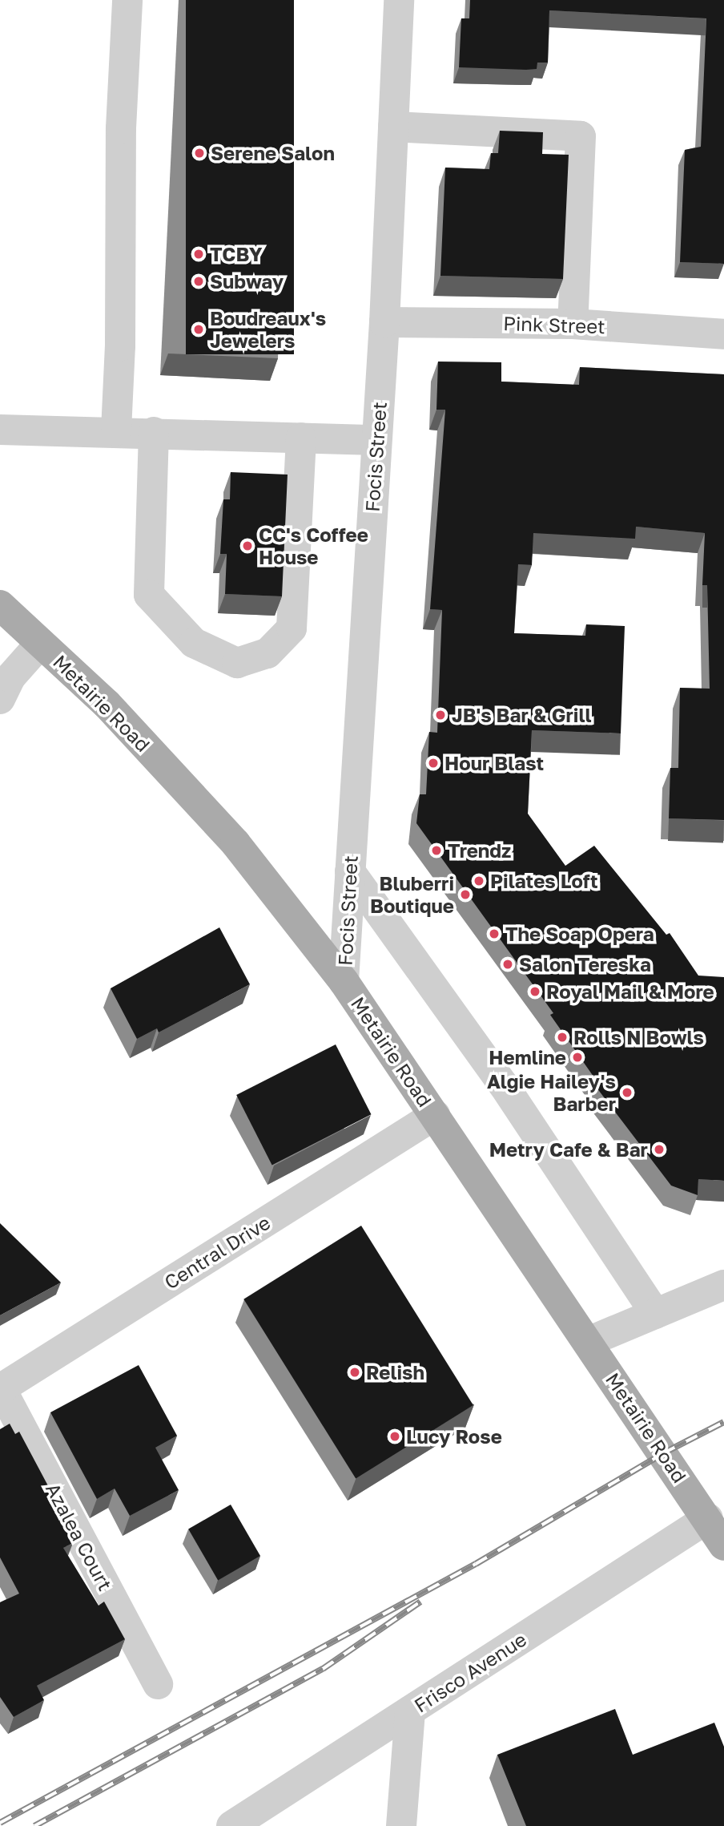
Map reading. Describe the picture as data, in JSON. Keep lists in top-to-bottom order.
{
  "streets": {
    "main road": ["Metairie Road"],
    "street": [
      "Pink Street",
      "Focis Street",
      "Central Drive",
      "Azalea Court",
      "Frisco Avenue"
    ]
  },
  "crossings": [
    ["Pink Street", "Focis Street"],
    ["Focis Street", "Metairie Road"],
    ["Metairie Road", "Central Drive"],
    ["Metairie Road", "Frisco Avenue"],
    ["Central Drive", "Azalea Court"]
  ],
  "places": [
    "Serene Salon",
    "TCBY",
    "Subway",
    "Boudreaux's Jewelers",
    "CC's Coffee House",
    "JB's Bar & Grill",
    "Hour Blast",
    "Trendz",
    "Pilates Loft",
    "Bluberri Boutique",
    "The Soap Opera",
    "Salon Tereska",
    "Royal Mail & More",
    "Rolls N Bowls",
    "Hemline",
    "Algie Hailey's Barber",
    "Metry Cafe & Bar",
    "Relish",
    "Lucy Rose"
  ]
}
